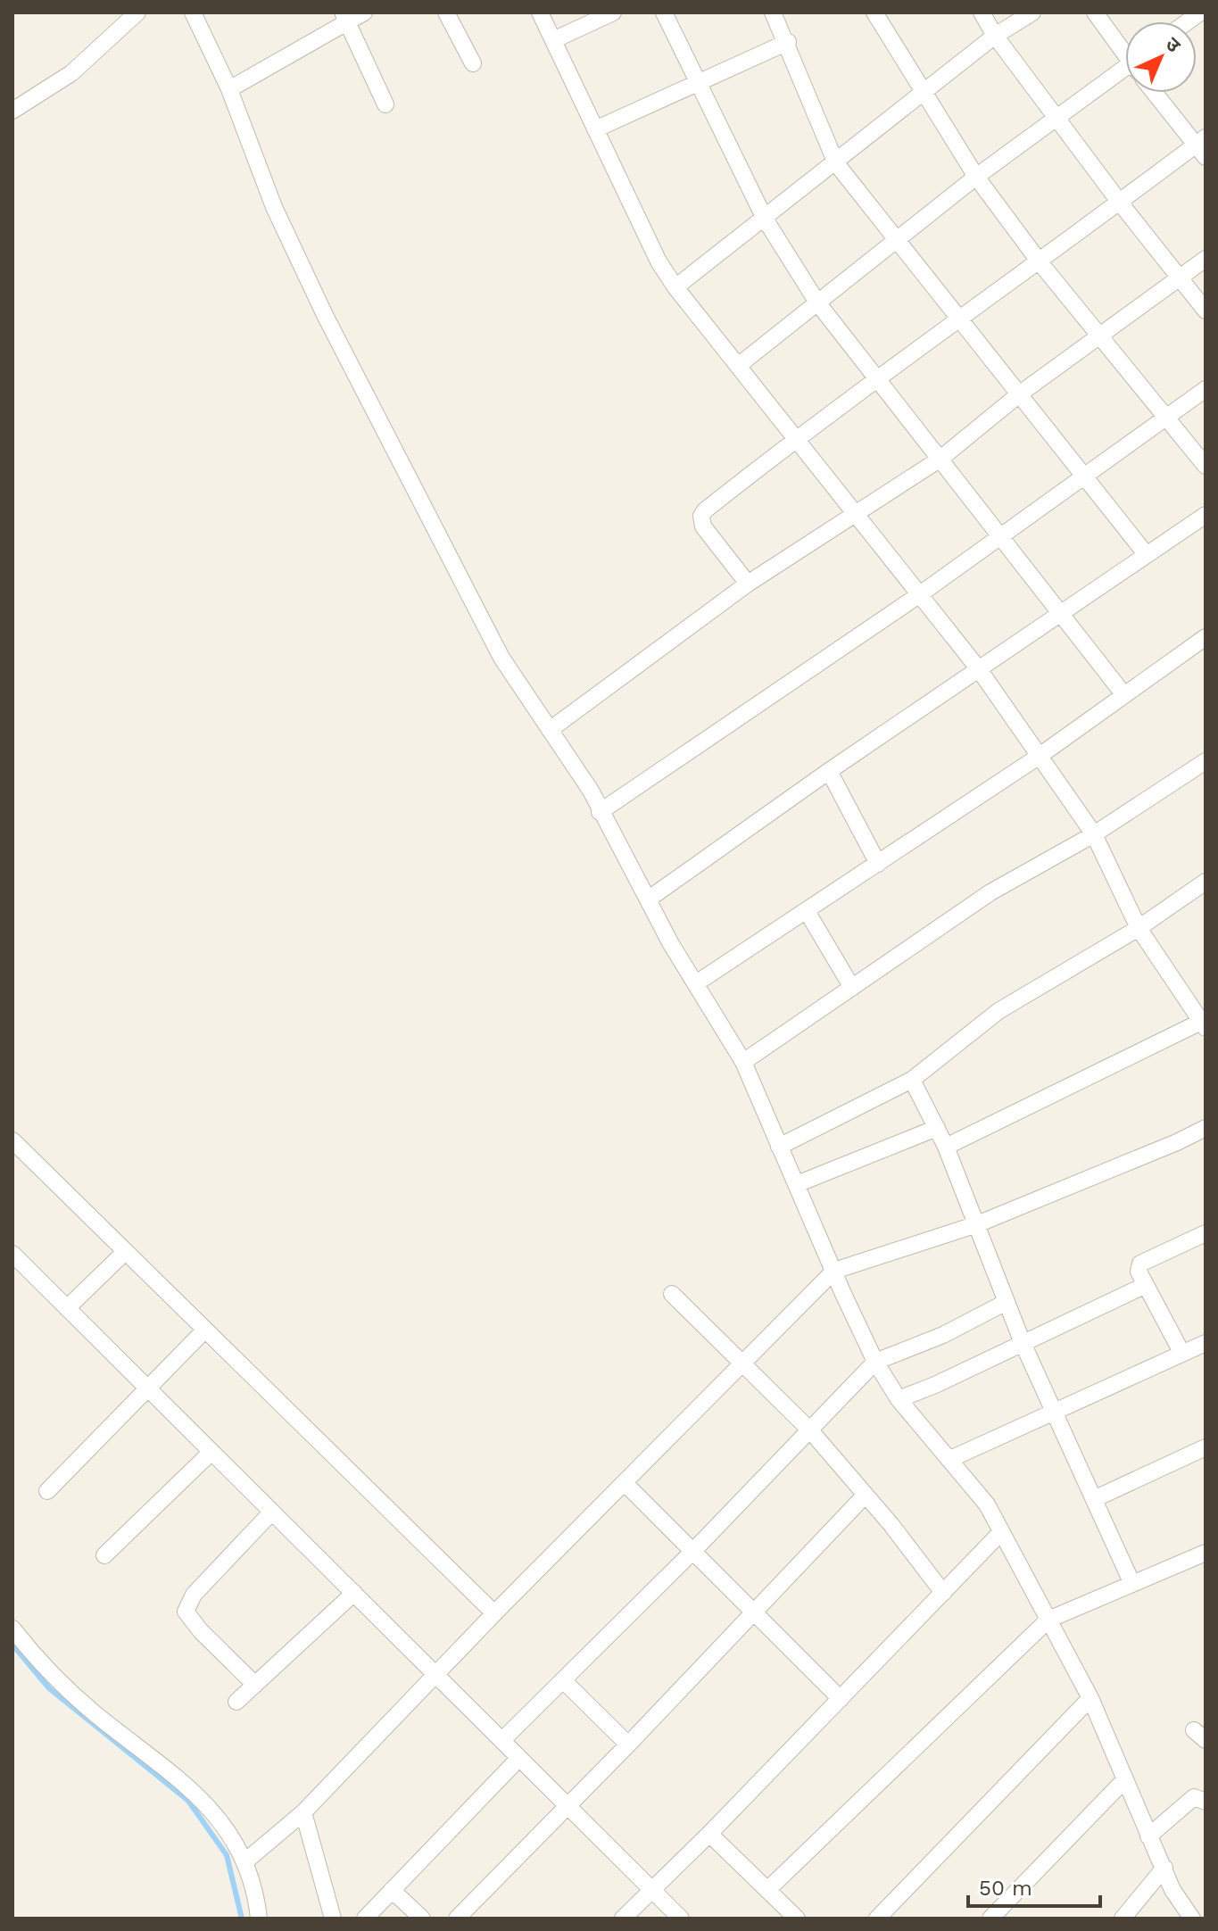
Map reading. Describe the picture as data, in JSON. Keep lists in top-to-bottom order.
{
  "scale_bar": "50 m",
  "north": "top right"
}
